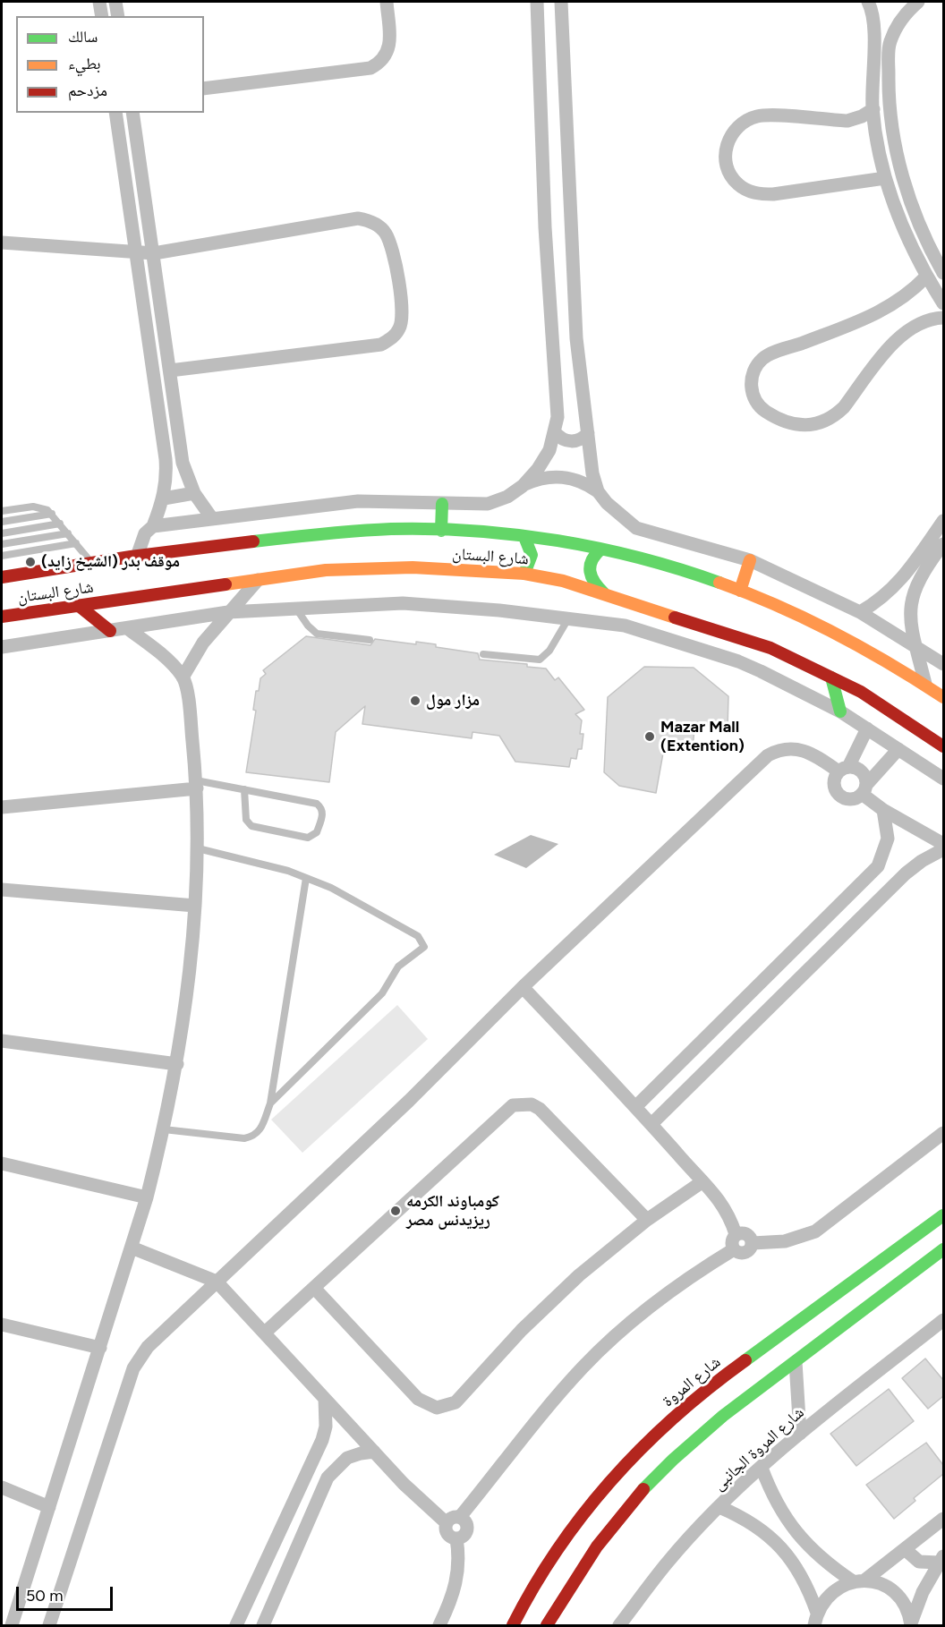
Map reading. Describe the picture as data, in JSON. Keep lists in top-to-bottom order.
{
  "streets": {
    "street": ["شارع البستان", "شارع المروة", "شارع المروة الجانبى"]
  },
  "places": [
    "موقف بدر (الشيخ زايد)",
    "مزار مول",
    "Mazar Mall (Extention)",
    "كومباوند الكرمه ريزيدنس مصر"
  ],
  "legend": ["سالك", "بطيء", "مزدحم"],
  "scale_bar": "50 m"
}
